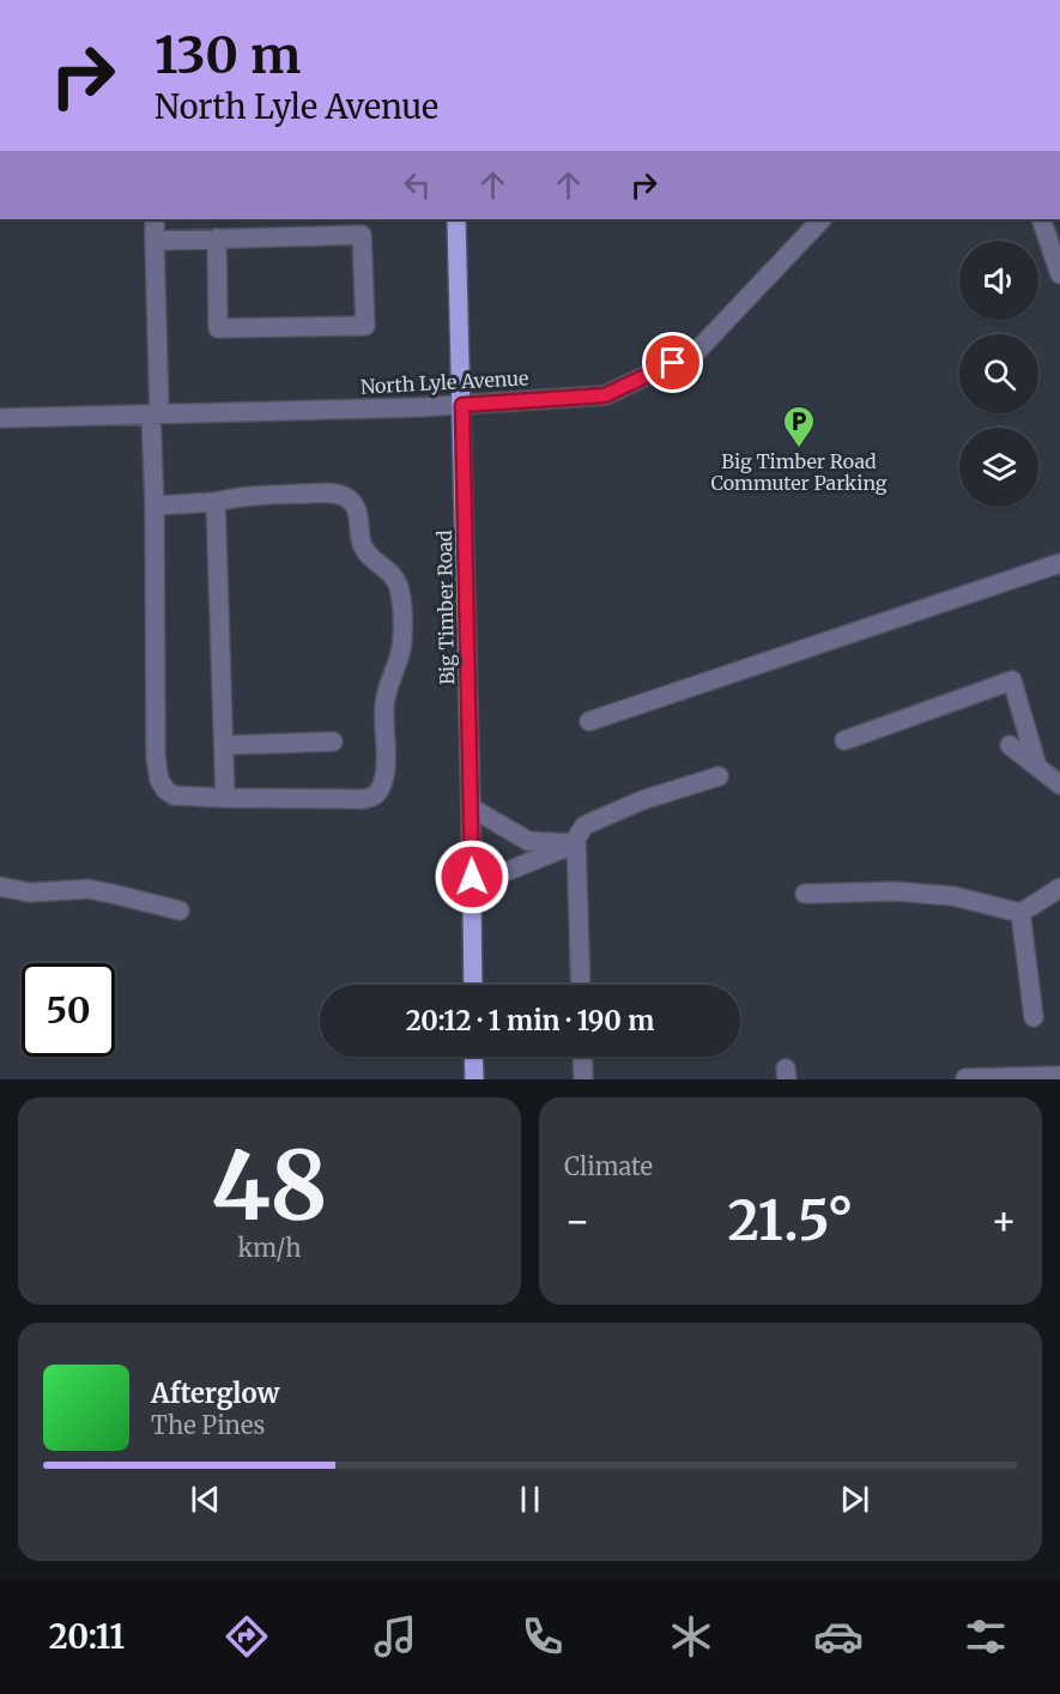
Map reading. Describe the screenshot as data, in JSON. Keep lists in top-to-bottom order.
{
  "streets": {
    "main road": ["Big Timber Road"],
    "street": ["North Lyle Avenue"]
  },
  "crossings": [
    ["North Lyle Avenue", "Big Timber Road"]
  ],
  "places": {
    "parking": ["Big Timber Road Commuter Parking"]
  },
  "page": {
    "turn": ["130 m", "North Lyle Avenue"],
    "limit": "50",
    "trip": "20:12 · 1 min · 190 m",
    "tile": [
      ["48", "km/h"],
      "Climate"
    ],
    "heat": ["−", "21.5°", "+"],
    "song": ["Afterglow", "The Pines"],
    "tabs": "20:11"
  }
}
